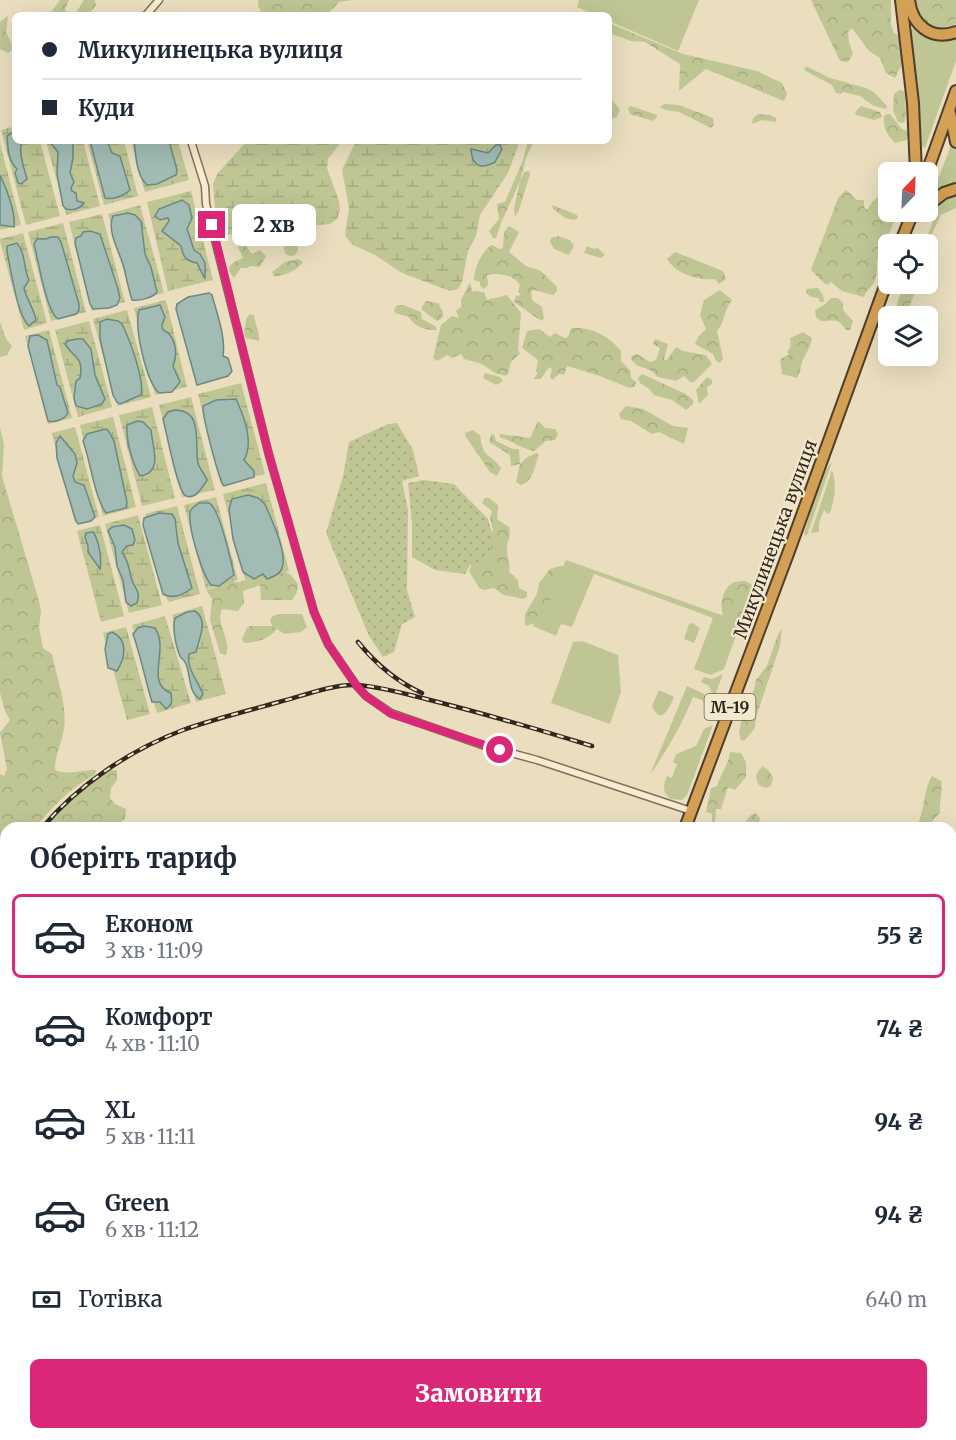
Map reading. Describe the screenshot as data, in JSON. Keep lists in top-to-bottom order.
{
  "streets": {
    "highway": ["Микулинецька вулиця", "М-19"]
  },
  "north": "top right",
  "page": {
    "banner": ["Микулинецька вулиця", "Куди"],
    "bubble": "2 хв",
    "heading": "Оберіть тариф",
    "list": [
      {
        "name": "Економ",
        "note": "3 хв · 11:09",
        "value": "55 ₴"
      },
      {
        "name": "Комфорт",
        "note": "4 хв · 11:10",
        "value": "74 ₴"
      },
      {
        "name": "XL",
        "note": "5 хв · 11:11",
        "value": "94 ₴"
      },
      {
        "name": "Green",
        "note": "6 хв · 11:12",
        "value": "94 ₴"
      }
    ],
    "pay": ["Готівка", "640 m"],
    "buttons": "Замовити"
  }
}
